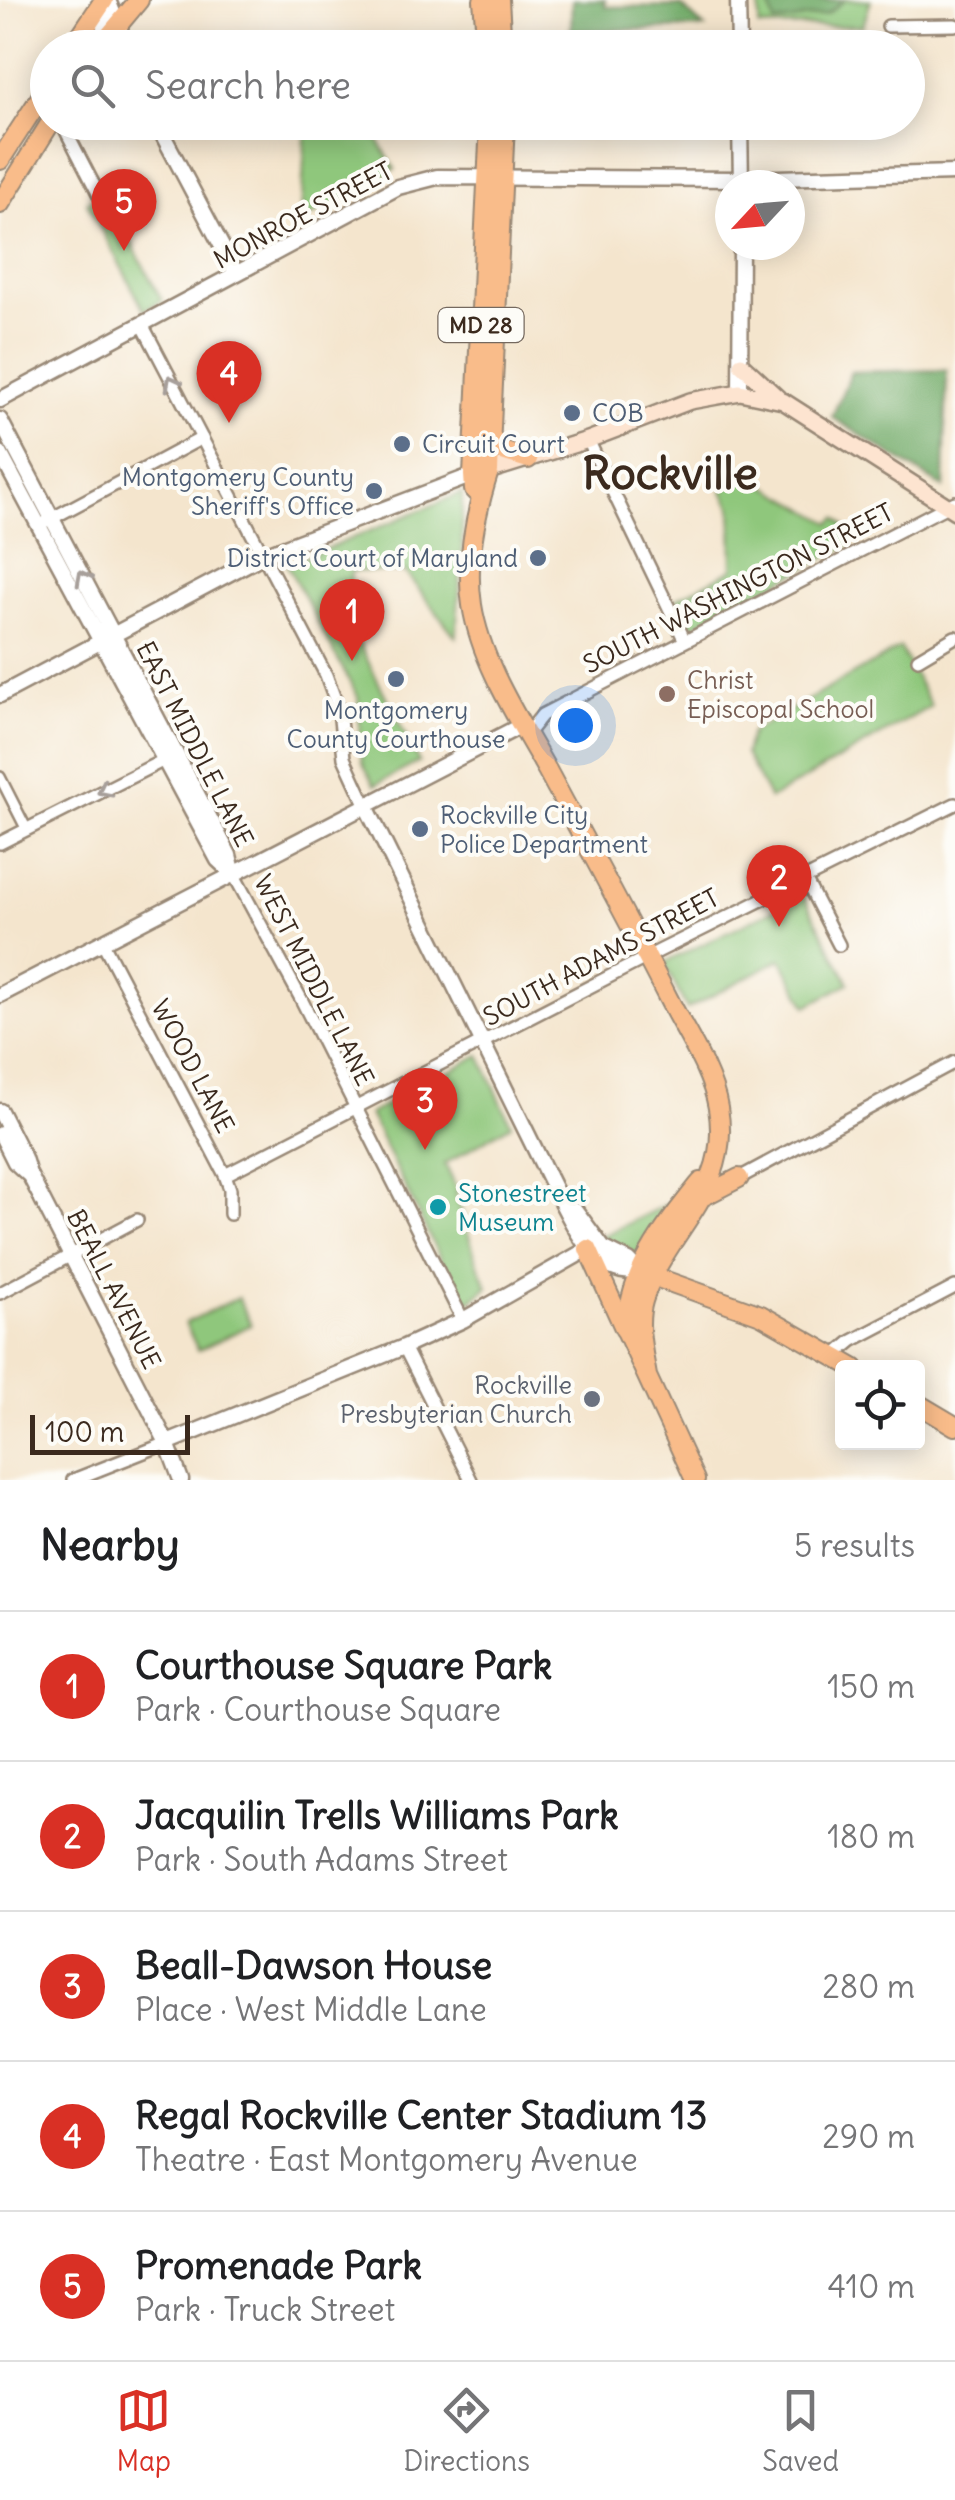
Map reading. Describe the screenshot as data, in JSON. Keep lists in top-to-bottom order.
{
  "streets": {
    "main road": ["MD 28"],
    "street": [
      "MONROE STREET",
      "SOUTH WASHINGTON STREET",
      "EAST MIDDLE LANE",
      "SOUTH ADAMS STREET",
      "WEST MIDDLE LANE",
      "WOOD LANE",
      "BEALL AVENUE"
    ]
  },
  "crossings": [
    ["MONROE STREET", "MD 28"],
    ["MD 28", "SOUTH WASHINGTON STREET"],
    ["MD 28", "SOUTH ADAMS STREET"],
    ["SOUTH WASHINGTON STREET", "EAST MIDDLE LANE"],
    ["SOUTH WASHINGTON STREET", "WEST MIDDLE LANE"],
    ["SOUTH WASHINGTON STREET", "WOOD LANE"],
    ["EAST MIDDLE LANE", "WEST MIDDLE LANE"],
    ["SOUTH ADAMS STREET", "WEST MIDDLE LANE"],
    ["SOUTH ADAMS STREET", "WOOD LANE"]
  ],
  "districts": ["Rockville"],
  "places": [
    "COB",
    "Circuit Court",
    "Montgomery County Sheriff's Office",
    "District Court of Maryland",
    "Montgomery County Courthouse",
    "Christ Episcopal School",
    "Rockville City Police Department",
    "Stonestreet Museum",
    "Rockville Presbyterian Church"
  ],
  "scale_bar": "100 m",
  "north": "bottom left",
  "page": {
    "search": "Search here",
    "pins": [
      "5",
      "4",
      "1",
      "2",
      "3"
    ],
    "scale": "100 m",
    "heading": ["Nearby", "5 results"],
    "list": [
      {
        "mark": "1",
        "name": "Courthouse Square Park",
        "note": "Park · Courthouse Square",
        "value": "150 m"
      },
      {
        "mark": "2",
        "name": "Jacquilin Trells Williams Park",
        "note": "Park · South Adams Street",
        "value": "180 m"
      },
      {
        "mark": "3",
        "name": "Beall-Dawson House",
        "note": "Place · West Middle Lane",
        "value": "280 m"
      },
      {
        "mark": "4",
        "name": "Regal Rockville Center Stadium 13",
        "note": "Theatre · East Montgomery Avenue",
        "value": "290 m"
      },
      {
        "mark": "5",
        "name": "Promenade Park",
        "note": "Park · Truck Street",
        "value": "410 m"
      }
    ],
    "nav": ["Map", "Directions", "Saved"]
  }
}
